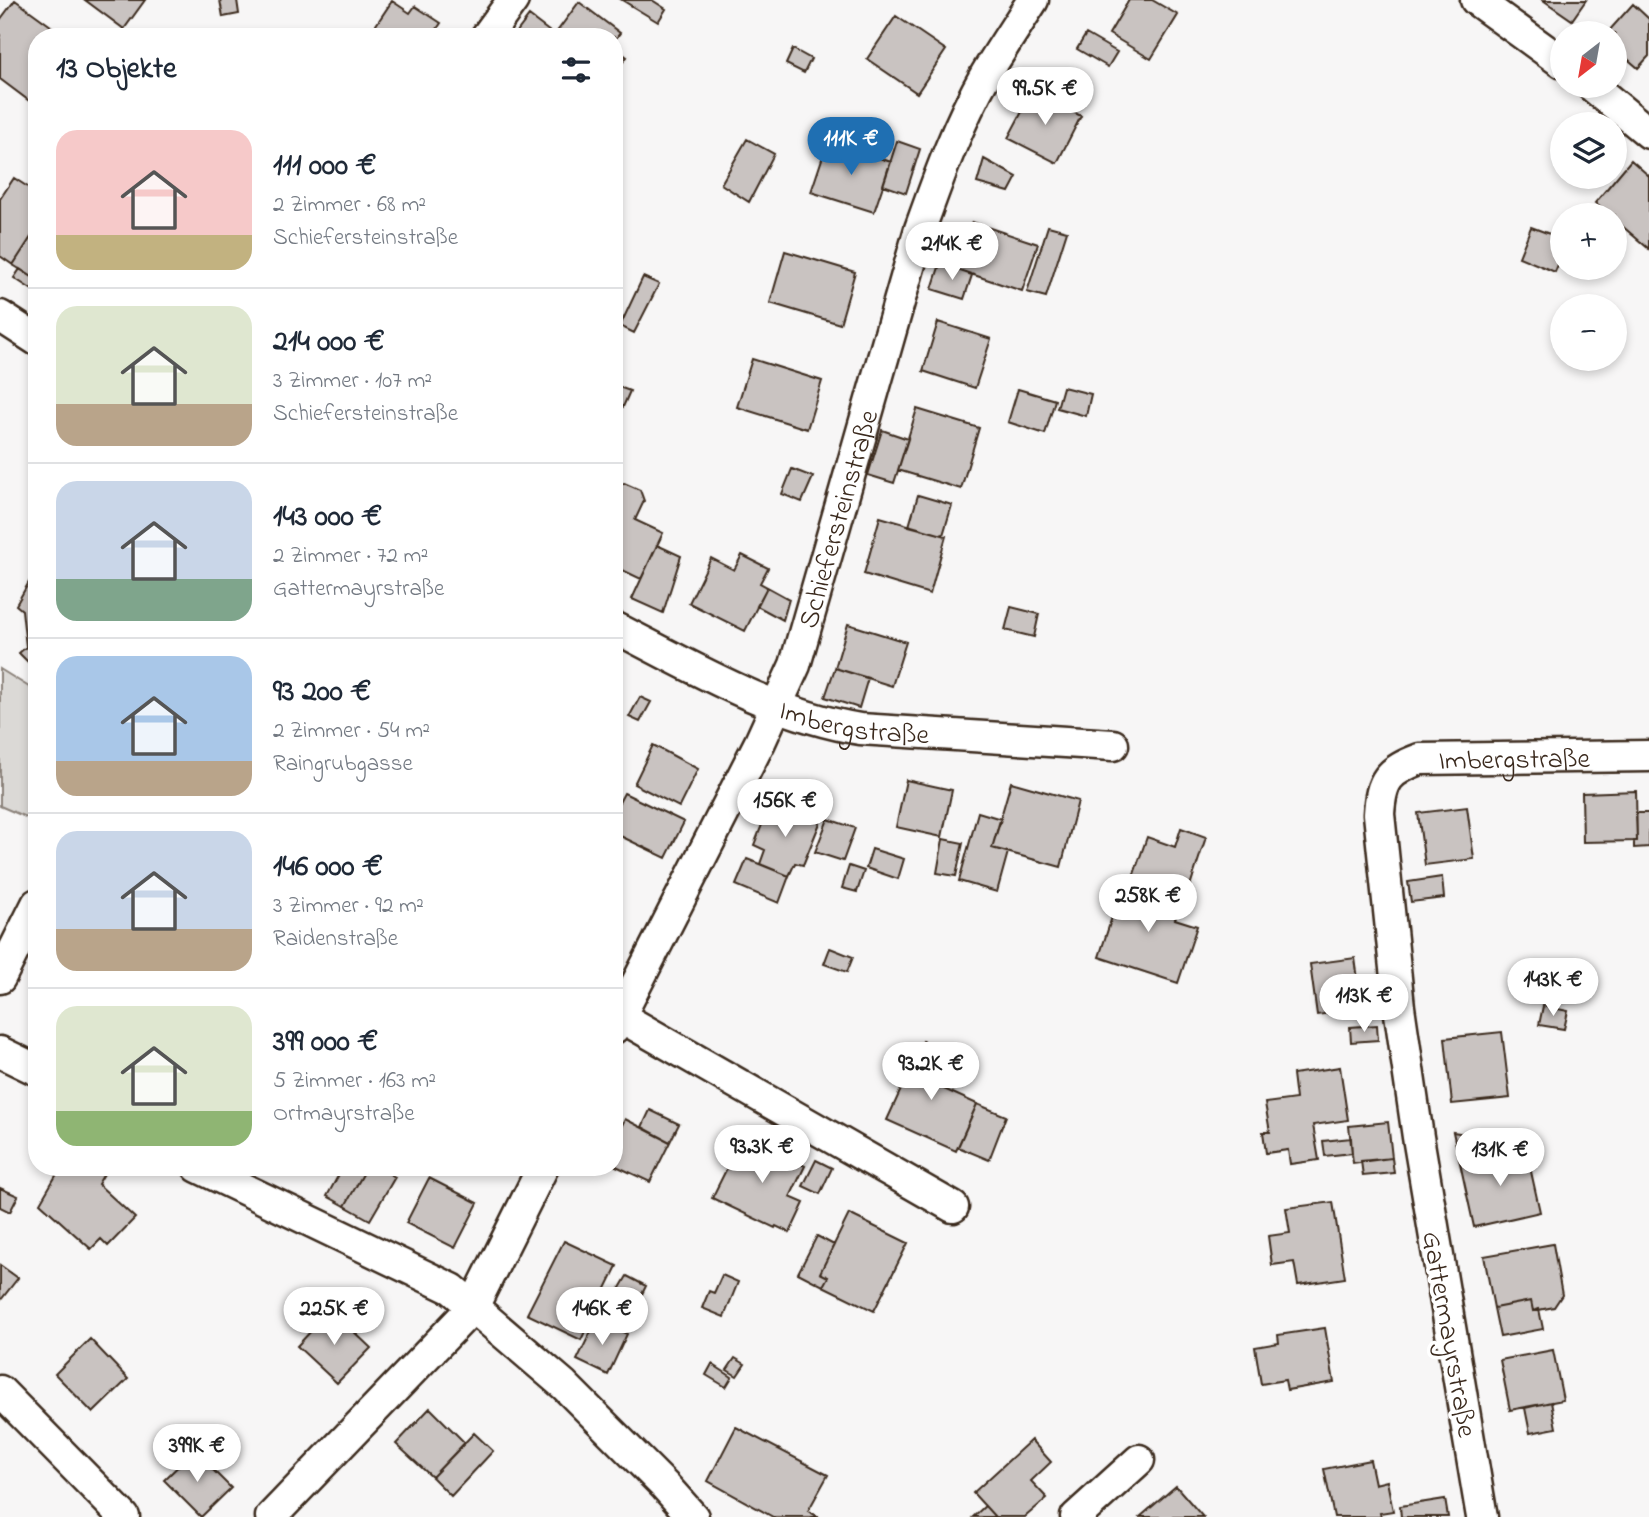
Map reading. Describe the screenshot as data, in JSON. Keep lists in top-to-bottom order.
{
  "streets": {
    "street": ["Schiefersteinstraße", "Imbergstraße", "Gattermayrstraße"]
  },
  "crossings": [
    ["Schiefersteinstraße", "Imbergstraße"],
    ["Imbergstraße", "Gattermayrstraße"]
  ],
  "north": "bottom left",
  "page": {
    "map_buttons": ["+", "−"],
    "heading": "13 Objekte",
    "price": [
      "99.5K €",
      "111K €",
      "214K €",
      "156K €",
      "258K €",
      "143K €",
      "113K €",
      "93.2K €",
      "93.3K €",
      "131K €",
      "225K €",
      "146K €",
      "399K €"
    ],
    "list": [
      {
        "name": "111 000 €",
        "note": "2 Zimmer · 68 m² · Schiefersteinstraße"
      },
      {
        "name": "214 000 €",
        "note": "3 Zimmer · 107 m² · Schiefersteinstraße"
      },
      {
        "name": "143 000 €",
        "note": "2 Zimmer · 72 m² · Gattermayrstraße"
      },
      {
        "name": "93 200 €",
        "note": "2 Zimmer · 54 m² · Raingrubgasse"
      },
      {
        "name": "146 000 €",
        "note": "3 Zimmer · 92 m² · Raidenstraße"
      },
      {
        "name": "399 000 €",
        "note": "5 Zimmer · 163 m² · Ortmayrstraße"
      }
    ]
  }
}
